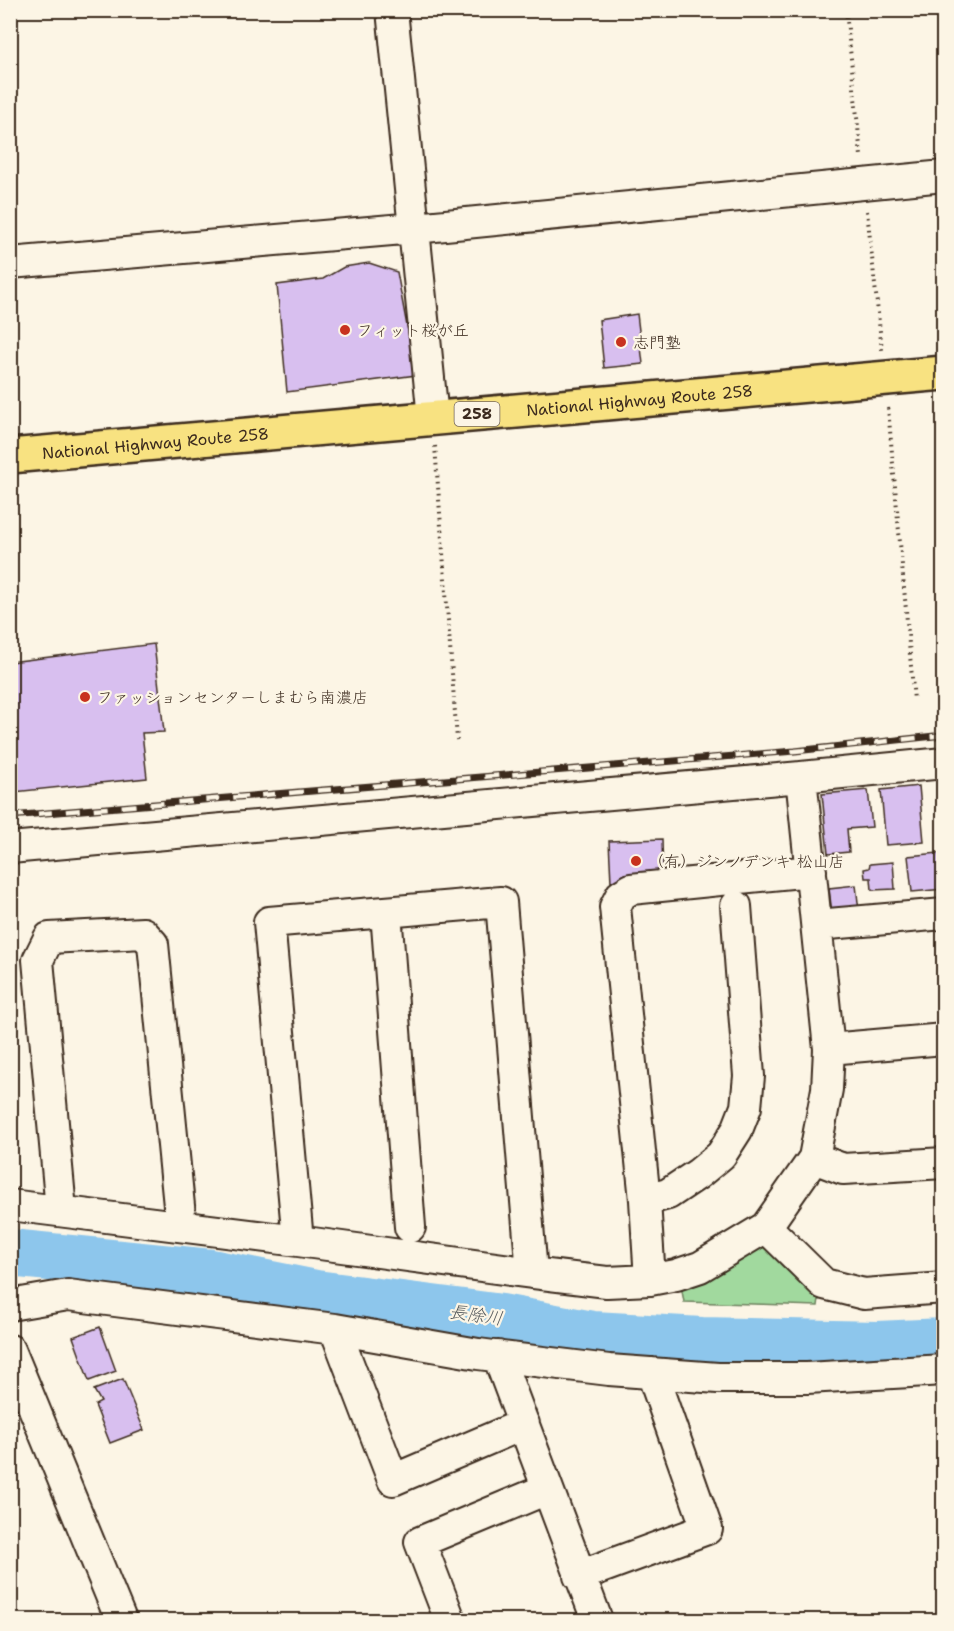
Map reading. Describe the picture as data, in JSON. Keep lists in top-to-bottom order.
{
  "streets": {
    "highway": ["National Highway Route 258", "258"]
  },
  "water": ["長除川"],
  "places": [
    "フィット桜が丘",
    "志門塾",
    "ファッションセンターしまむら南濃店",
    "（有）ジンノデンキ 松山店"
  ]
}
